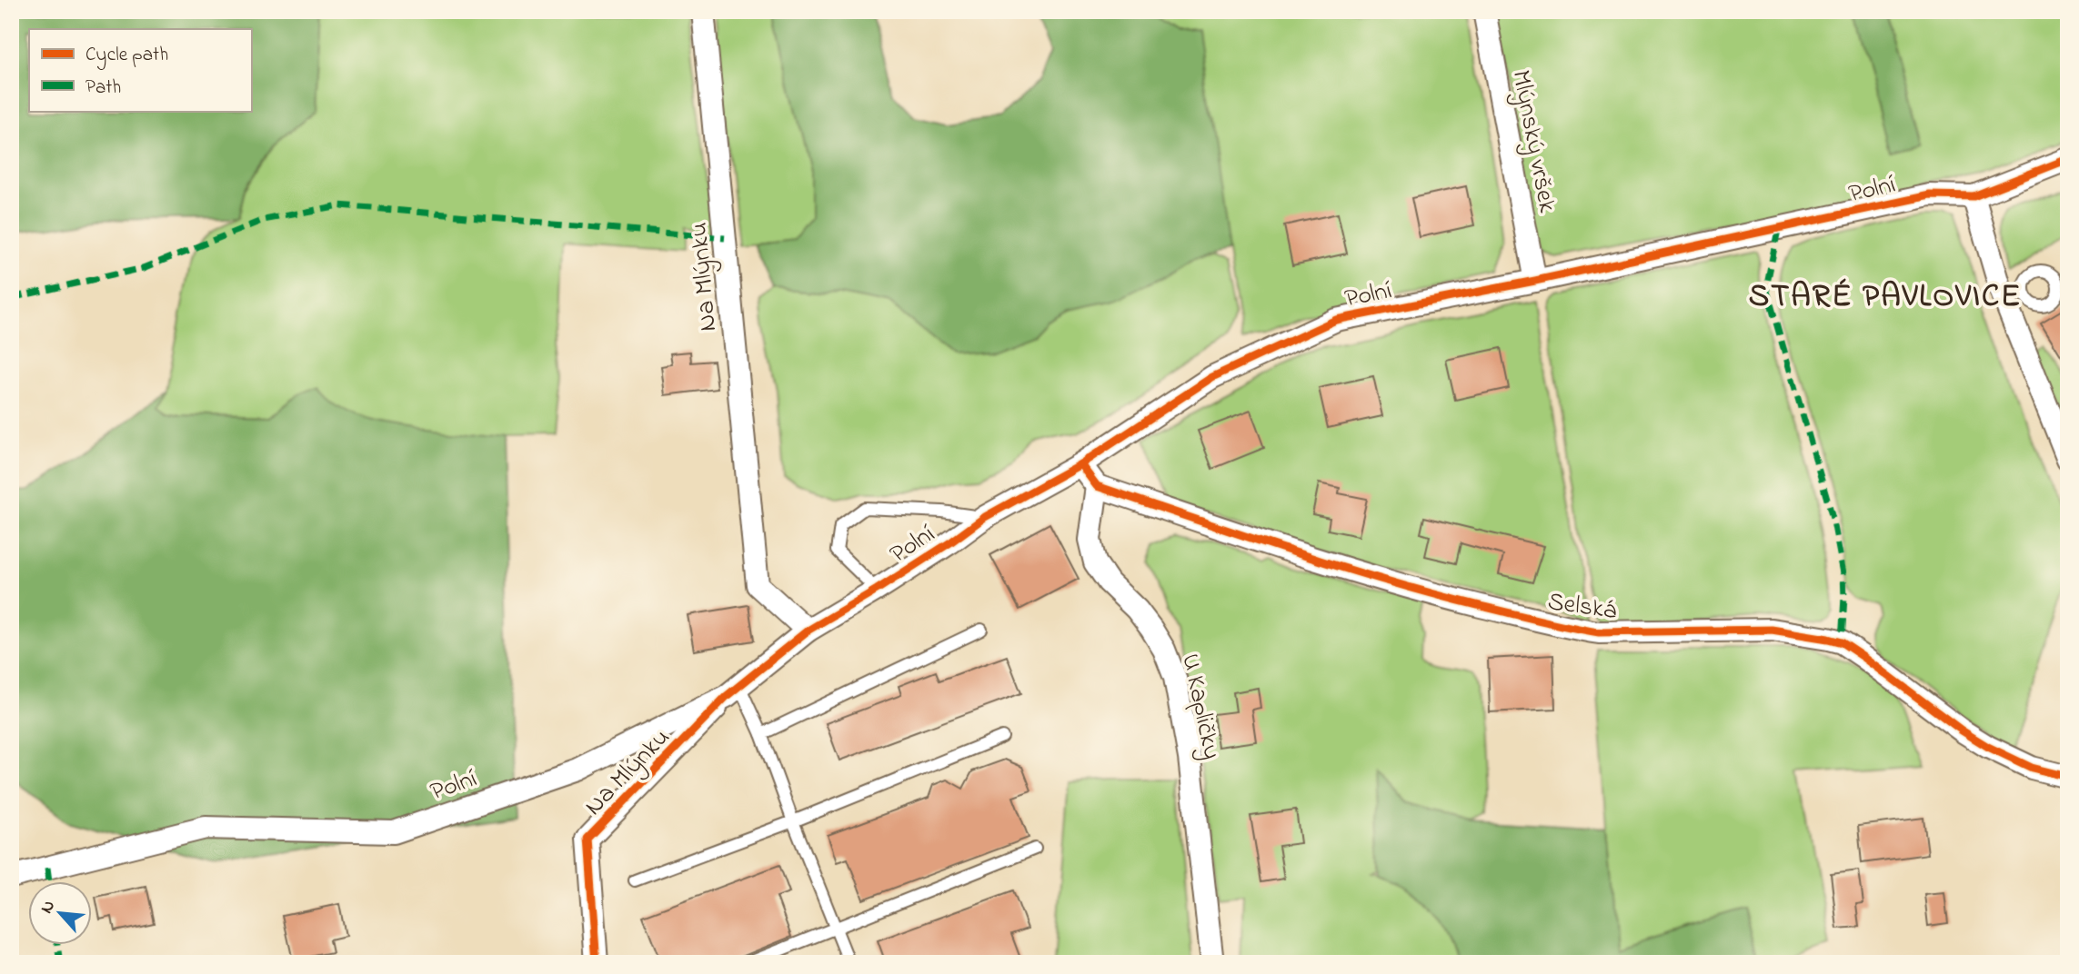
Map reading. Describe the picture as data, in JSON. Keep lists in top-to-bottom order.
{
  "streets": {
    "street": [
      "Mlýnský vršek",
      "Polní",
      "Na Mlýnku",
      "Selská",
      "U Kapličky"
    ]
  },
  "crossings": [
    ["Mlýnský vršek", "Polní"],
    ["Polní", "Na Mlýnku"],
    ["Selská", "U Kapličky"]
  ],
  "districts": ["STARÉ PAVLOVICE"],
  "legend": ["Cycle path", "Path"],
  "north": "top left"
}
